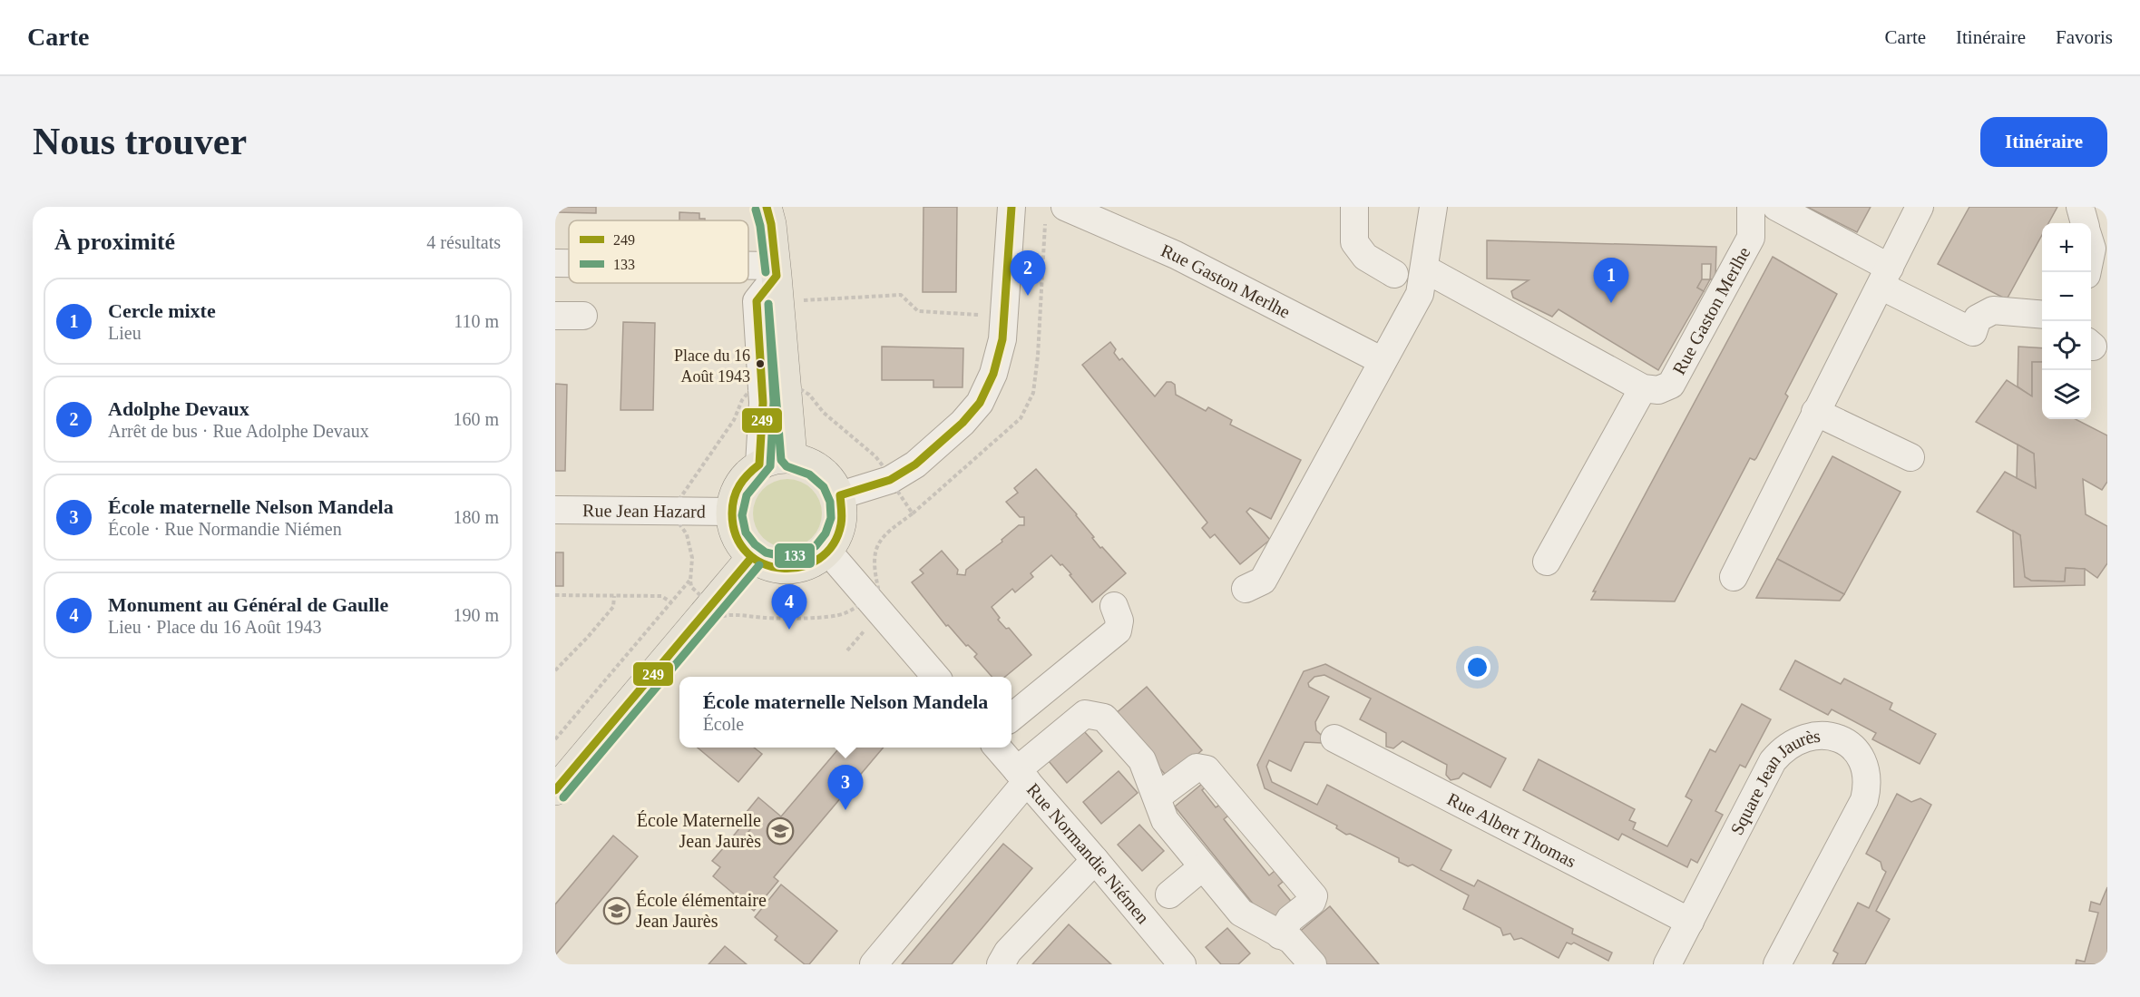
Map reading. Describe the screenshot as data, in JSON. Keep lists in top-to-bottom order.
{
  "streets": {
    "street": [
      "Rue Gaston Merlhe",
      "Rue Jean Hazard",
      "Square Jean Jaurès",
      "Rue Albert Thomas",
      "Rue Normandie Niémen"
    ]
  },
  "crossings": [
    ["Square Jean Jaurès", "Rue Albert Thomas"]
  ],
  "places": {
    "other": ["Place du 16 Août 1943"],
    "school or university": ["École Maternelle Jean Jaurès", "École élémentaire Jean Jaurès"]
  },
  "lines": ["transit line 249", "transit line 133"],
  "legend": ["249", "133"],
  "page": {
    "header": "Carte",
    "nav": ["Carte", "Itinéraire", "Favoris"],
    "buttons": "Itinéraire",
    "title": "Nous trouver",
    "heading": ["À proximité", "4 résultats"],
    "map_buttons": ["+", "−"],
    "pins": [
      "2",
      "1",
      "4",
      "3"
    ],
    "list": [
      {
        "mark": "1",
        "name": "Cercle mixte",
        "note": "Lieu",
        "value": "110 m"
      },
      {
        "mark": "2",
        "name": "Adolphe Devaux",
        "note": "Arrêt de bus · Rue Adolphe Devaux",
        "value": "160 m"
      },
      {
        "mark": "3",
        "name": "École maternelle Nelson Mandela",
        "note": "École · Rue Normandie Niémen",
        "value": "180 m"
      },
      {
        "mark": "4",
        "name": "Monument au Général de Gaulle",
        "note": "Lieu · Place du 16 Août 1943",
        "value": "190 m"
      }
    ],
    "popup": ["École maternelle Nelson Mandela", "École"]
  }
}
